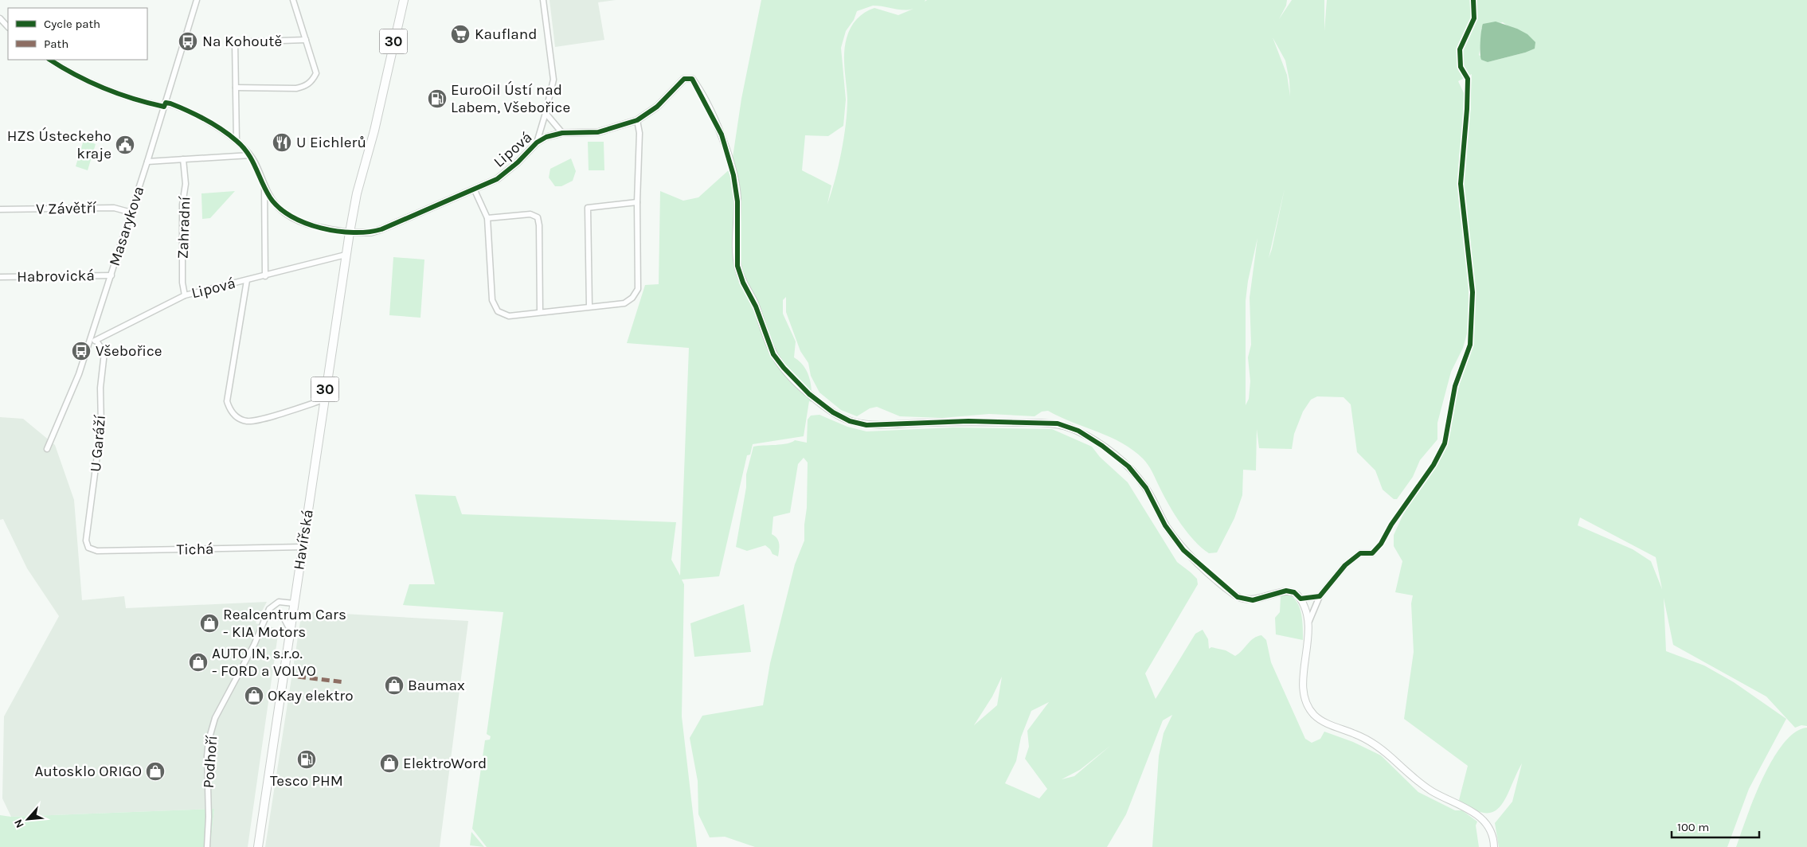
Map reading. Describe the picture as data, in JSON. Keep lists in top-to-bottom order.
{
  "streets": {
    "main road": ["30", "Havířská"],
    "street": [
      "Lipová",
      "V Závětří",
      "Masarykova",
      "Zahradní",
      "Habrovická",
      "U Garáží",
      "Tichá",
      "Podhoří"
    ]
  },
  "crossings": [
    ["30", "Lipová"],
    ["30", "Havířská"],
    ["Lipová", "Zahradní"],
    ["Lipová", "U Garáží"],
    ["Lipová", "Havířská"],
    ["V Závětří", "Masarykova"],
    ["Masarykova", "Habrovická"],
    ["U Garáží", "Tichá"],
    ["Havířská", "Tichá"],
    ["Havířská", "Podhoří"]
  ],
  "places": {
    "supermarket": ["Kaufland"],
    "bus stop": ["Na Kohoutě", "Všebořice"],
    "fuel station": ["EuroOil Ústí nad Labem, Všebořice", "Tesco PHM"],
    "restaurant": ["U Eichlerů"],
    "public building": ["HZS Ústeckeho kraje"],
    "shop": [
      "Realcentrum Cars - KIA Motors",
      "AUTO IN, s.r.o. - FORD a VOLVO",
      "Baumax",
      "OKay elektro",
      "ElektroWord",
      "Autosklo ORIGO"
    ]
  },
  "legend": ["Cycle path", "Path"],
  "scale_bar": "100 m",
  "north": "bottom left"
}
